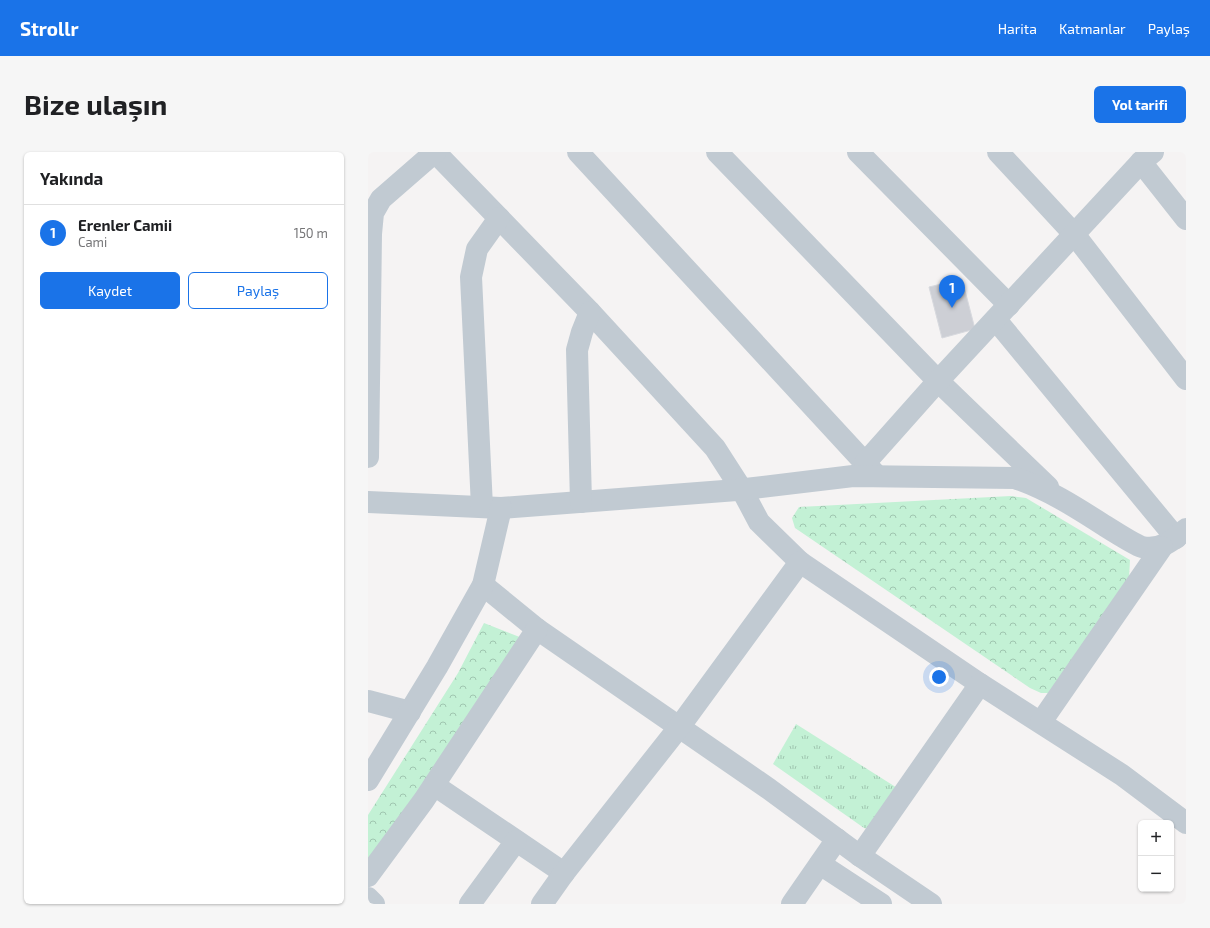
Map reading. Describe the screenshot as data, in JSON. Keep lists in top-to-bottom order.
{
  "page": {
    "header": "Strollr",
    "nav": ["Harita", "Katmanlar", "Paylaş"],
    "buttons": [
      "Yol tarifi",
      ["Kaydet", "Paylaş"]
    ],
    "title": "Bize ulaşın",
    "heading": "Yakında",
    "list": [
      {
        "mark": "1",
        "name": "Erenler Camii",
        "note": "Cami",
        "value": "150 m"
      }
    ],
    "pins": "1",
    "map_buttons": ["+", "−"]
  }
}
